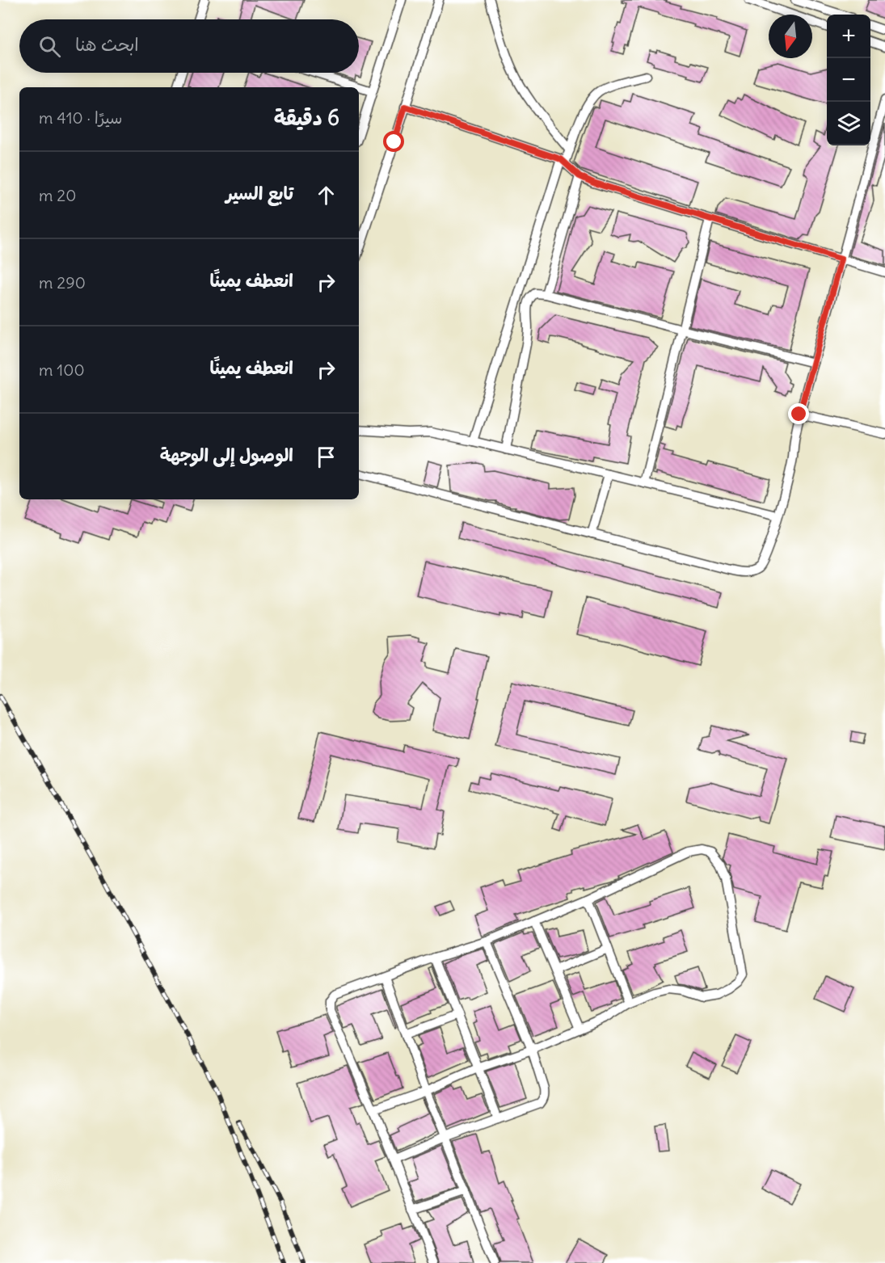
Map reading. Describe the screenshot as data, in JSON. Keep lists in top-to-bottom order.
{
  "north": "bottom",
  "page": {
    "map_buttons": ["+", "−"],
    "search": "ابحث هنا",
    "heading": ["6 دقيقة", "سيرًا · 410 m"],
    "list": [
      ["تابع السير", "20 m"],
      ["انعطف يمينًا", "290 m"],
      ["انعطف يمينًا", "100 m"],
      "الوصول إلى الوجهة"
    ]
  }
}
